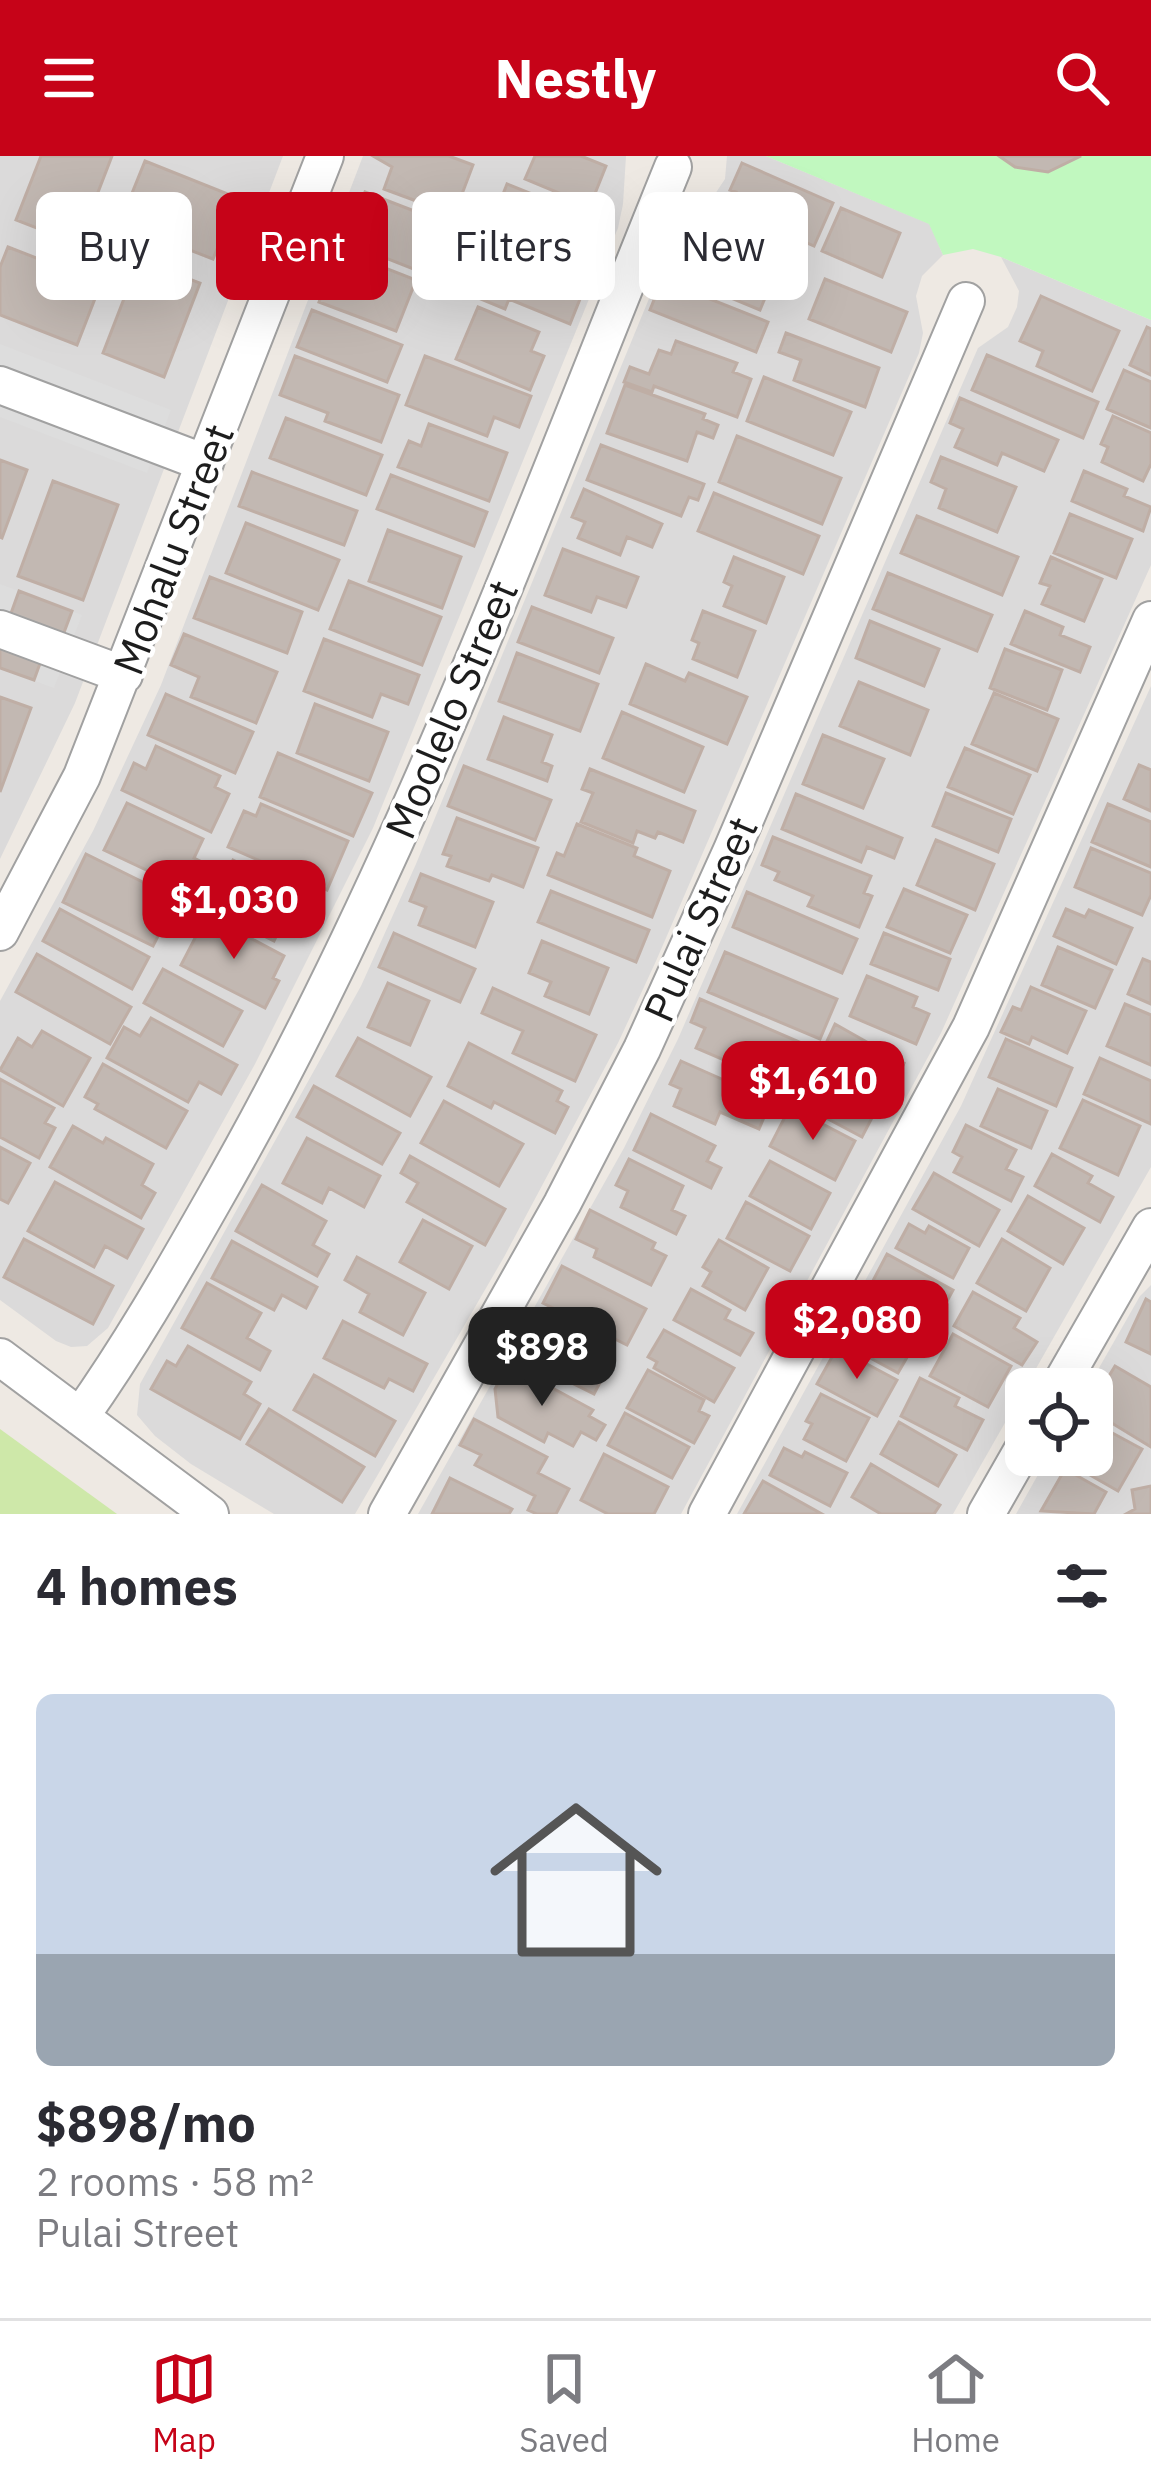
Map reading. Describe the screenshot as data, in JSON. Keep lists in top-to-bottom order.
{
  "streets": {
    "street": ["Mohalu Street", "Moolelo Street", "Pulai Street"]
  },
  "page": {
    "header": "Nestly",
    "chip": [
      "Buy",
      "Rent",
      "Filters",
      "New"
    ],
    "price": [
      "$1,030",
      "$1,610",
      "$2,080",
      "$898"
    ],
    "heading": "4 homes",
    "list": [
      {
        "name": "$898/mo",
        "note": "2 rooms · 58 m² · Pulai Street"
      }
    ],
    "tabs": ["Map", "Saved", "Home"]
  }
}
